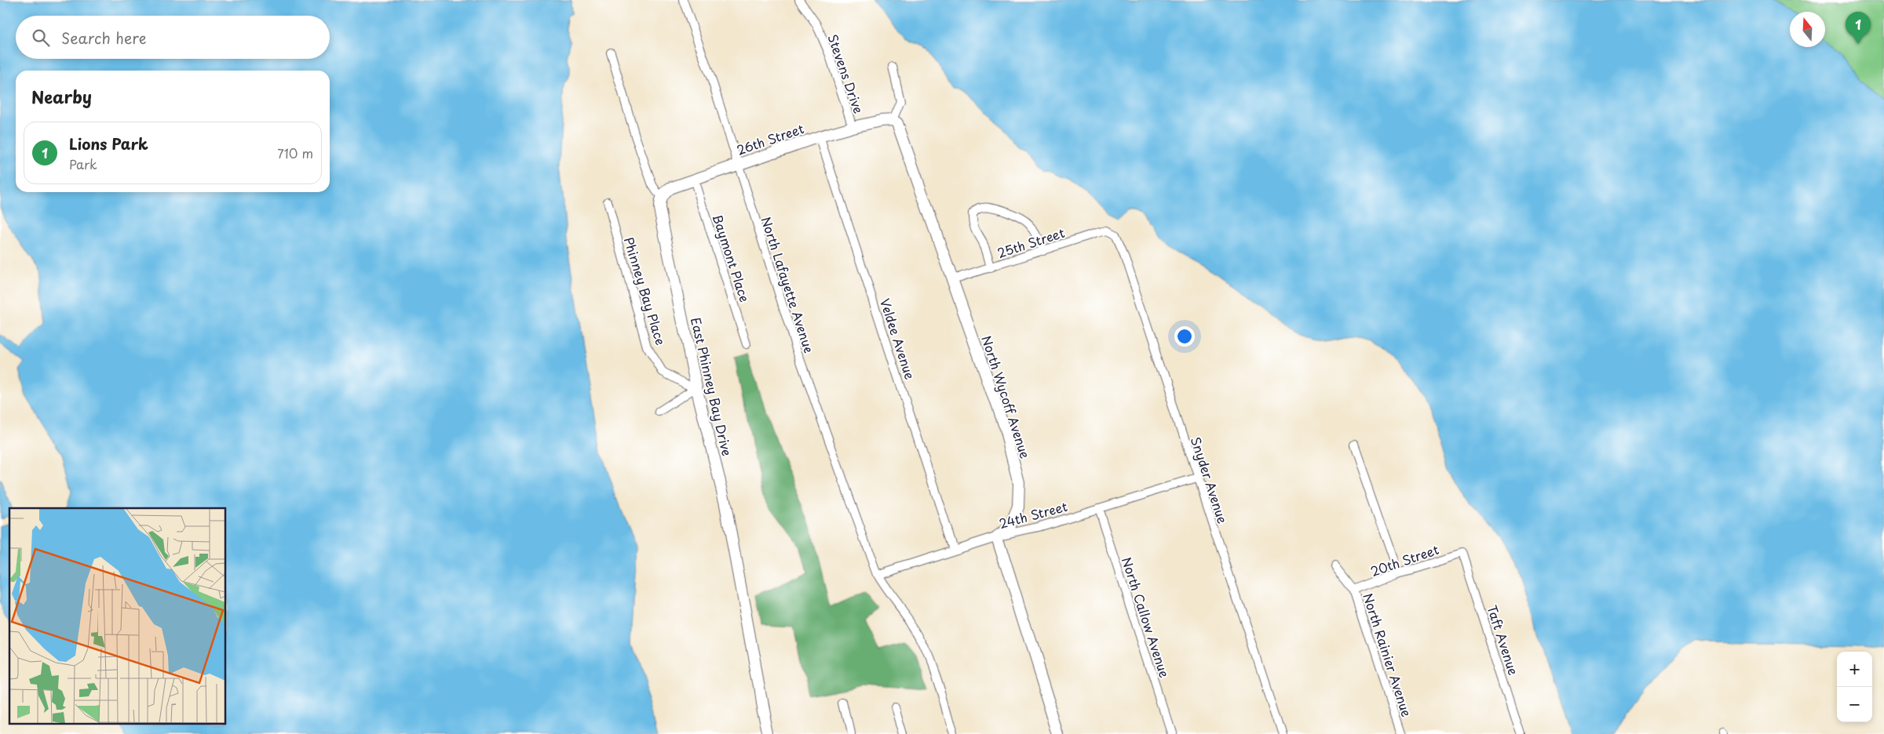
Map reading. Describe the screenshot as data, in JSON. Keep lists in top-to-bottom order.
{
  "streets": {
    "street": [
      "Stevens Drive",
      "26th Street",
      "25th Street",
      "Baymont Place",
      "North Lafayette Avenue",
      "Phinney Bay Place",
      "Veldee Avenue",
      "East Phinney Bay Drive",
      "North Wycoff Avenue",
      "Snyder Avenue",
      "24th Street",
      "20th Street",
      "North Callow Avenue",
      "Taft Avenue",
      "North Rainier Avenue"
    ]
  },
  "crossings": [
    ["Stevens Drive", "26th Street"],
    ["26th Street", "Baymont Place"],
    ["26th Street", "North Lafayette Avenue"],
    ["26th Street", "Veldee Avenue"],
    ["26th Street", "East Phinney Bay Drive"],
    ["26th Street", "North Wycoff Avenue"],
    ["25th Street", "North Wycoff Avenue"],
    ["25th Street", "Snyder Avenue"],
    ["North Lafayette Avenue", "24th Street"],
    ["Phinney Bay Place", "East Phinney Bay Drive"],
    ["Veldee Avenue", "24th Street"],
    ["North Wycoff Avenue", "24th Street"],
    ["Snyder Avenue", "24th Street"],
    ["24th Street", "North Callow Avenue"],
    ["20th Street", "Taft Avenue"],
    ["20th Street", "North Rainier Avenue"]
  ],
  "north": "top",
  "page": {
    "pins": "1",
    "search": "Search here",
    "heading": "Nearby",
    "list": [
      {
        "mark": "1",
        "name": "Lions Park",
        "note": "Park",
        "value": "710 m"
      }
    ],
    "map_buttons": ["+", "−"]
  }
}
